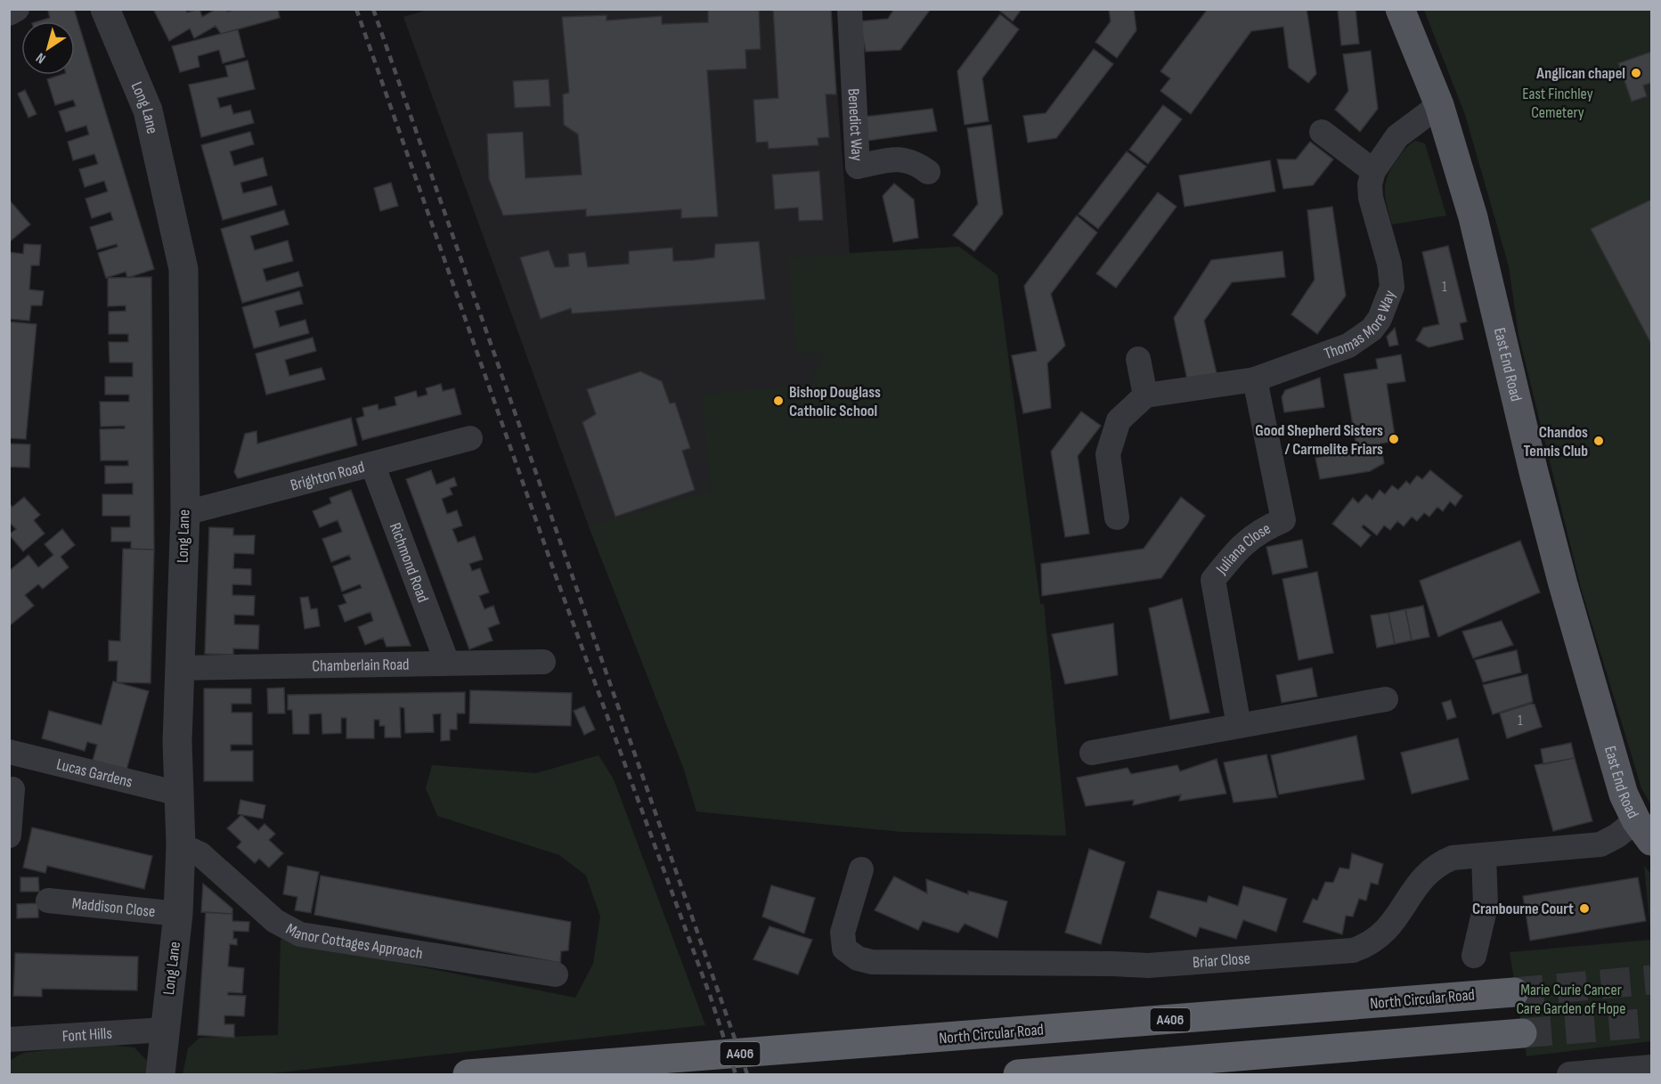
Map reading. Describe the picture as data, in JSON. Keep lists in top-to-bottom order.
{
  "streets": {
    "highway": ["North Circular Road", "A406"],
    "main road": ["East End Road"],
    "street": [
      "Long Lane",
      "Benedict Way",
      "Thomas More Way",
      "Brighton Road",
      "Juliana Close",
      "Richmond Road",
      "Chamberlain Road",
      "Lucas Gardens",
      "Maddison Close",
      "Manor Cottages Approach",
      "Briar Close",
      "Font Hills"
    ]
  },
  "crossings": [
    ["Long Lane", "Brighton Road"],
    ["Long Lane", "Chamberlain Road"],
    ["Long Lane", "Lucas Gardens"],
    ["Long Lane", "Maddison Close"],
    ["Long Lane", "Manor Cottages Approach"],
    ["Long Lane", "Font Hills"],
    ["Thomas More Way", "East End Road"],
    ["Thomas More Way", "Juliana Close"],
    ["East End Road", "Briar Close"],
    ["Brighton Road", "Richmond Road"],
    ["Richmond Road", "Chamberlain Road"]
  ],
  "parks": ["East Finchley Cemetery", "Marie Curie Cancer Care Garden of Hope"],
  "places": [
    "Anglican chapel",
    "Bishop Douglass Catholic School",
    "Good Shepherd Sisters / Carmelite Friars",
    "Chandos Tennis Club",
    "Cranbourne Court"
  ],
  "house_numbers": ["1", "1"],
  "north": "bottom left"
}
